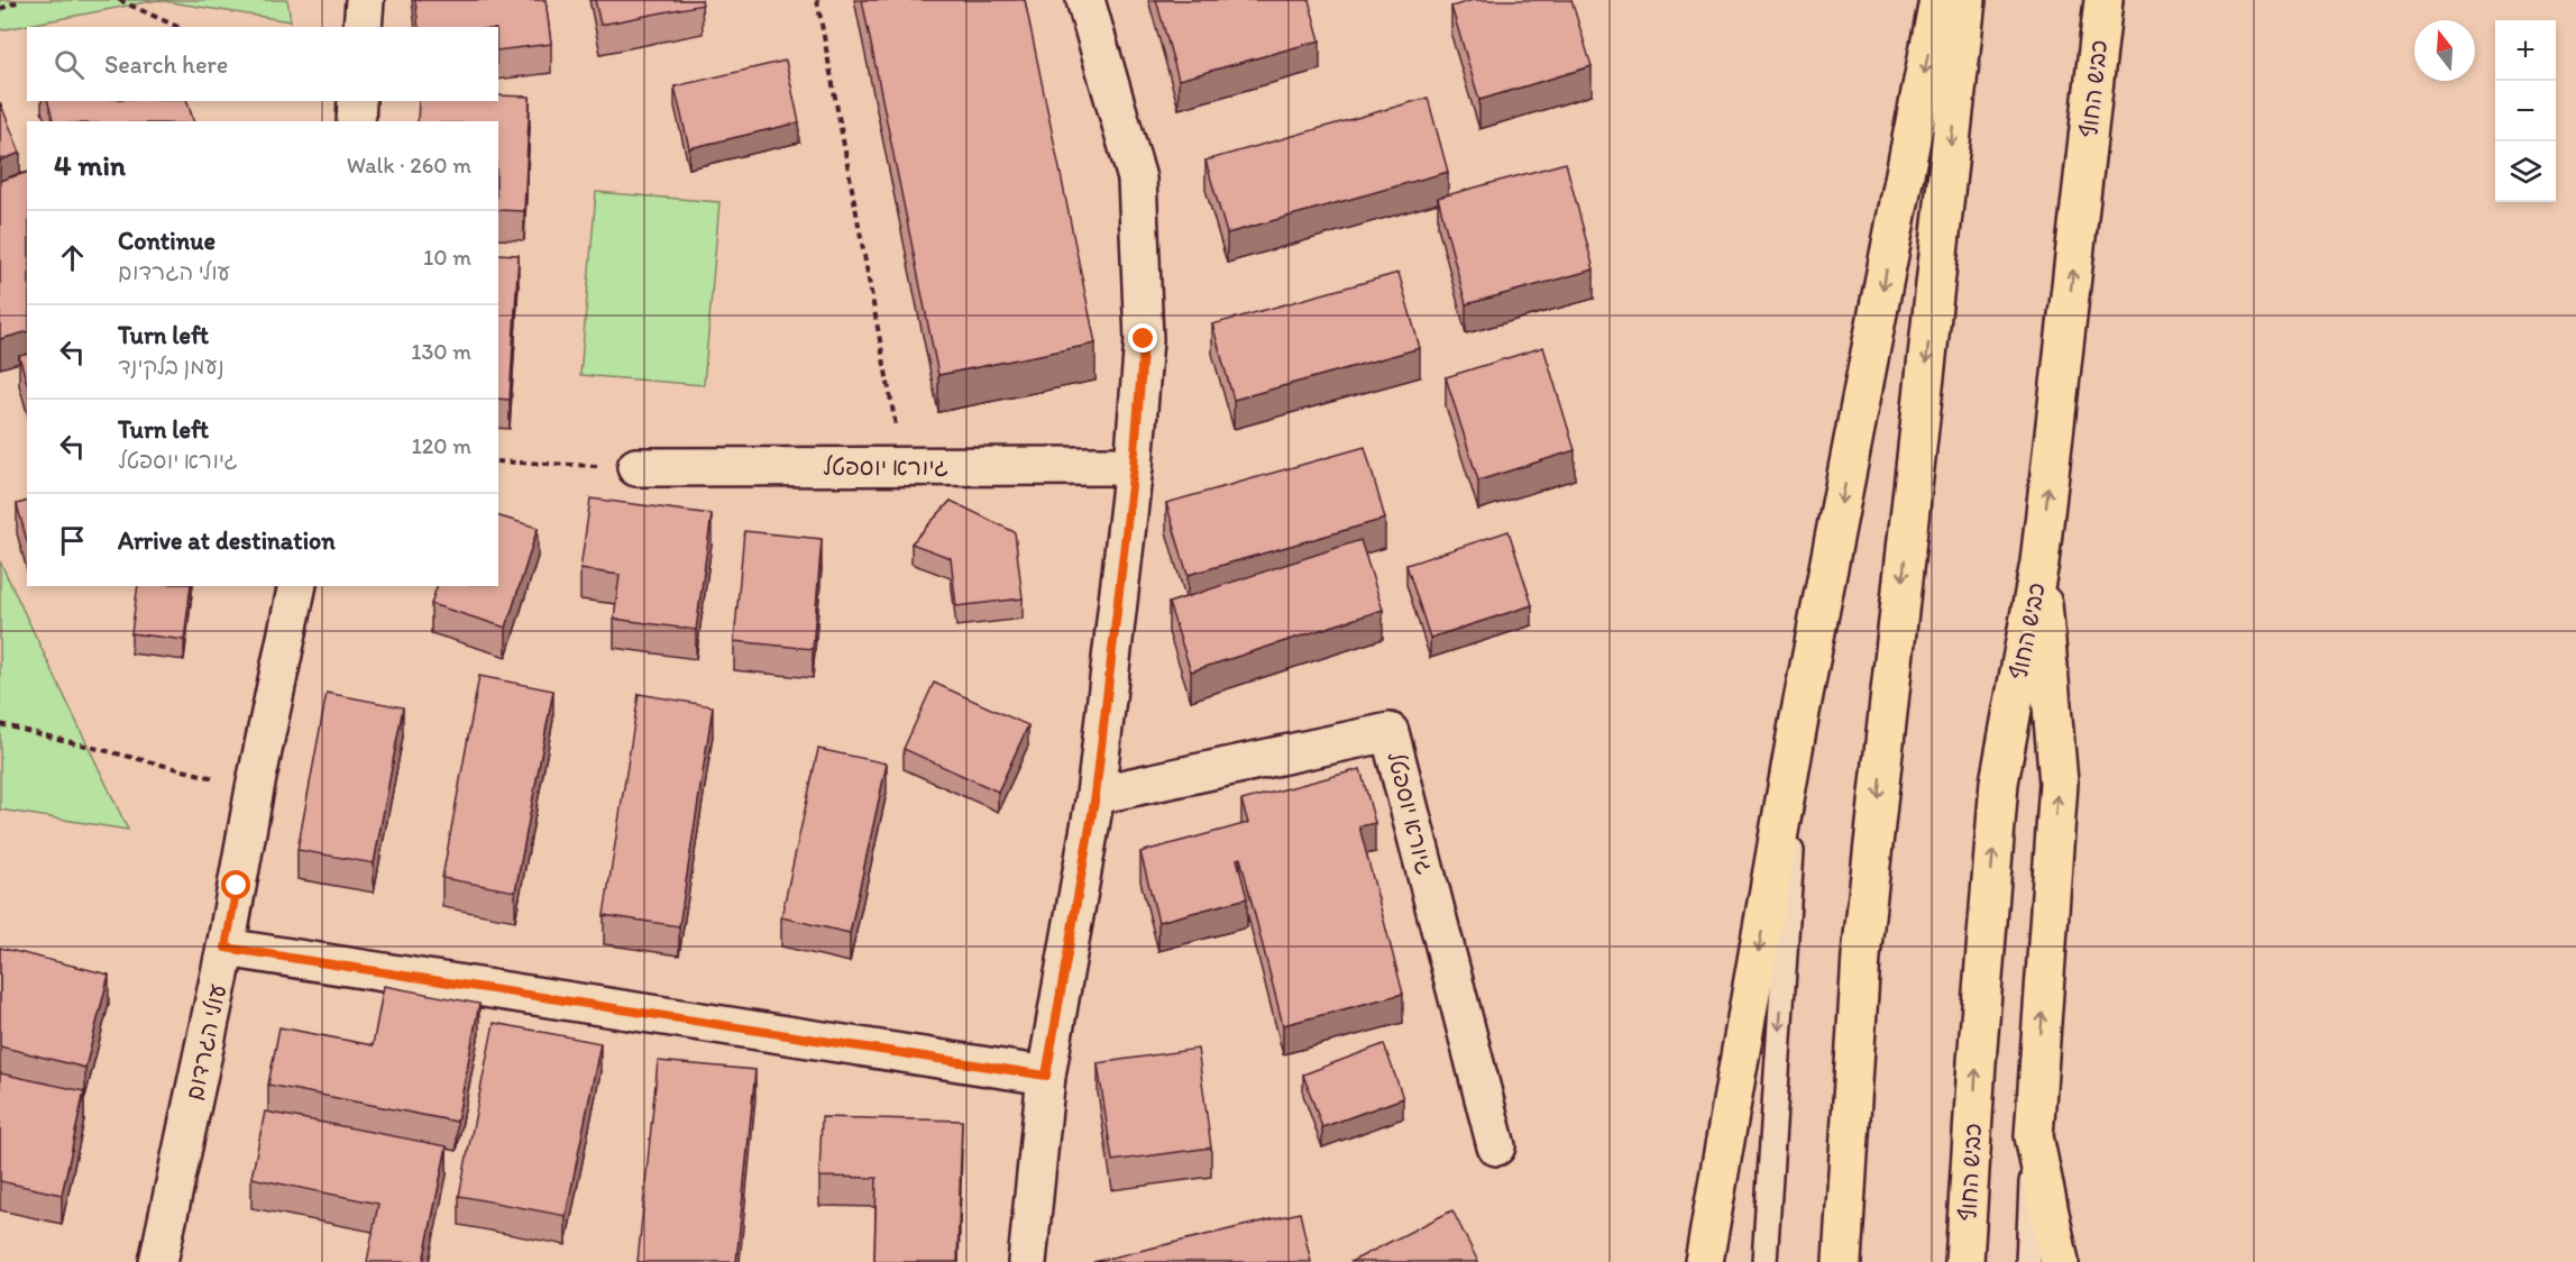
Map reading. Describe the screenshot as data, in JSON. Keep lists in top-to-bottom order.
{
  "streets": {
    "highway": ["כביש החוף"],
    "street": ["גיורא יוספטל", "עולי הגרדום"]
  },
  "north": "top",
  "page": {
    "map_buttons": ["+", "−"],
    "search": "Search here",
    "heading": ["4 min", "Walk · 260 m"],
    "list": [
      ["Continue", "עולי הגרדום", "10 m"],
      ["Turn left", "נעמן בלקינד", "130 m"],
      ["Turn left", "גיורא יוספטל", "120 m"],
      "Arrive at destination"
    ]
  }
}
